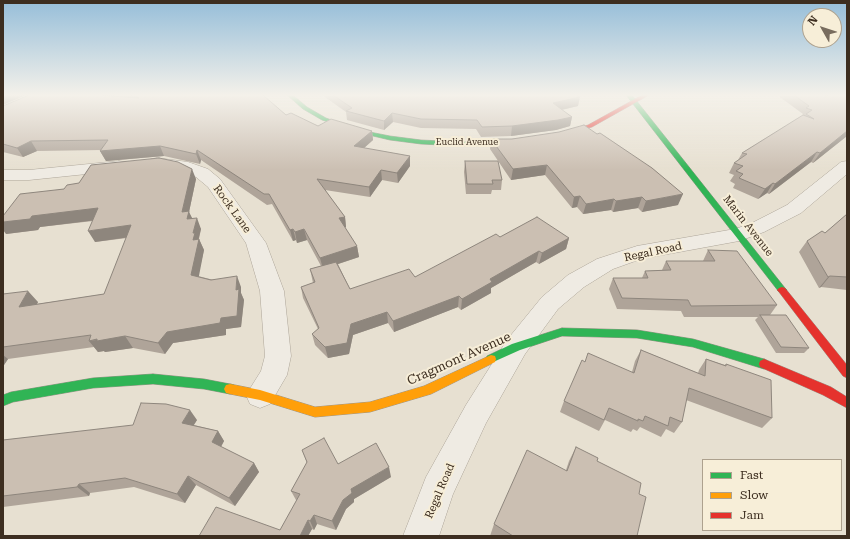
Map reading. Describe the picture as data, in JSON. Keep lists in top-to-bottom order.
{
  "streets": {
    "street": [
      "Euclid Avenue",
      "Rock Lane",
      "Marin Avenue",
      "Regal Road",
      "Cragmont Avenue"
    ]
  },
  "crossings": [
    ["Rock Lane", "Cragmont Avenue"],
    ["Marin Avenue", "Regal Road"],
    ["Regal Road", "Cragmont Avenue"]
  ],
  "legend": ["Fast", "Slow", "Jam"],
  "north": "top left"
}
